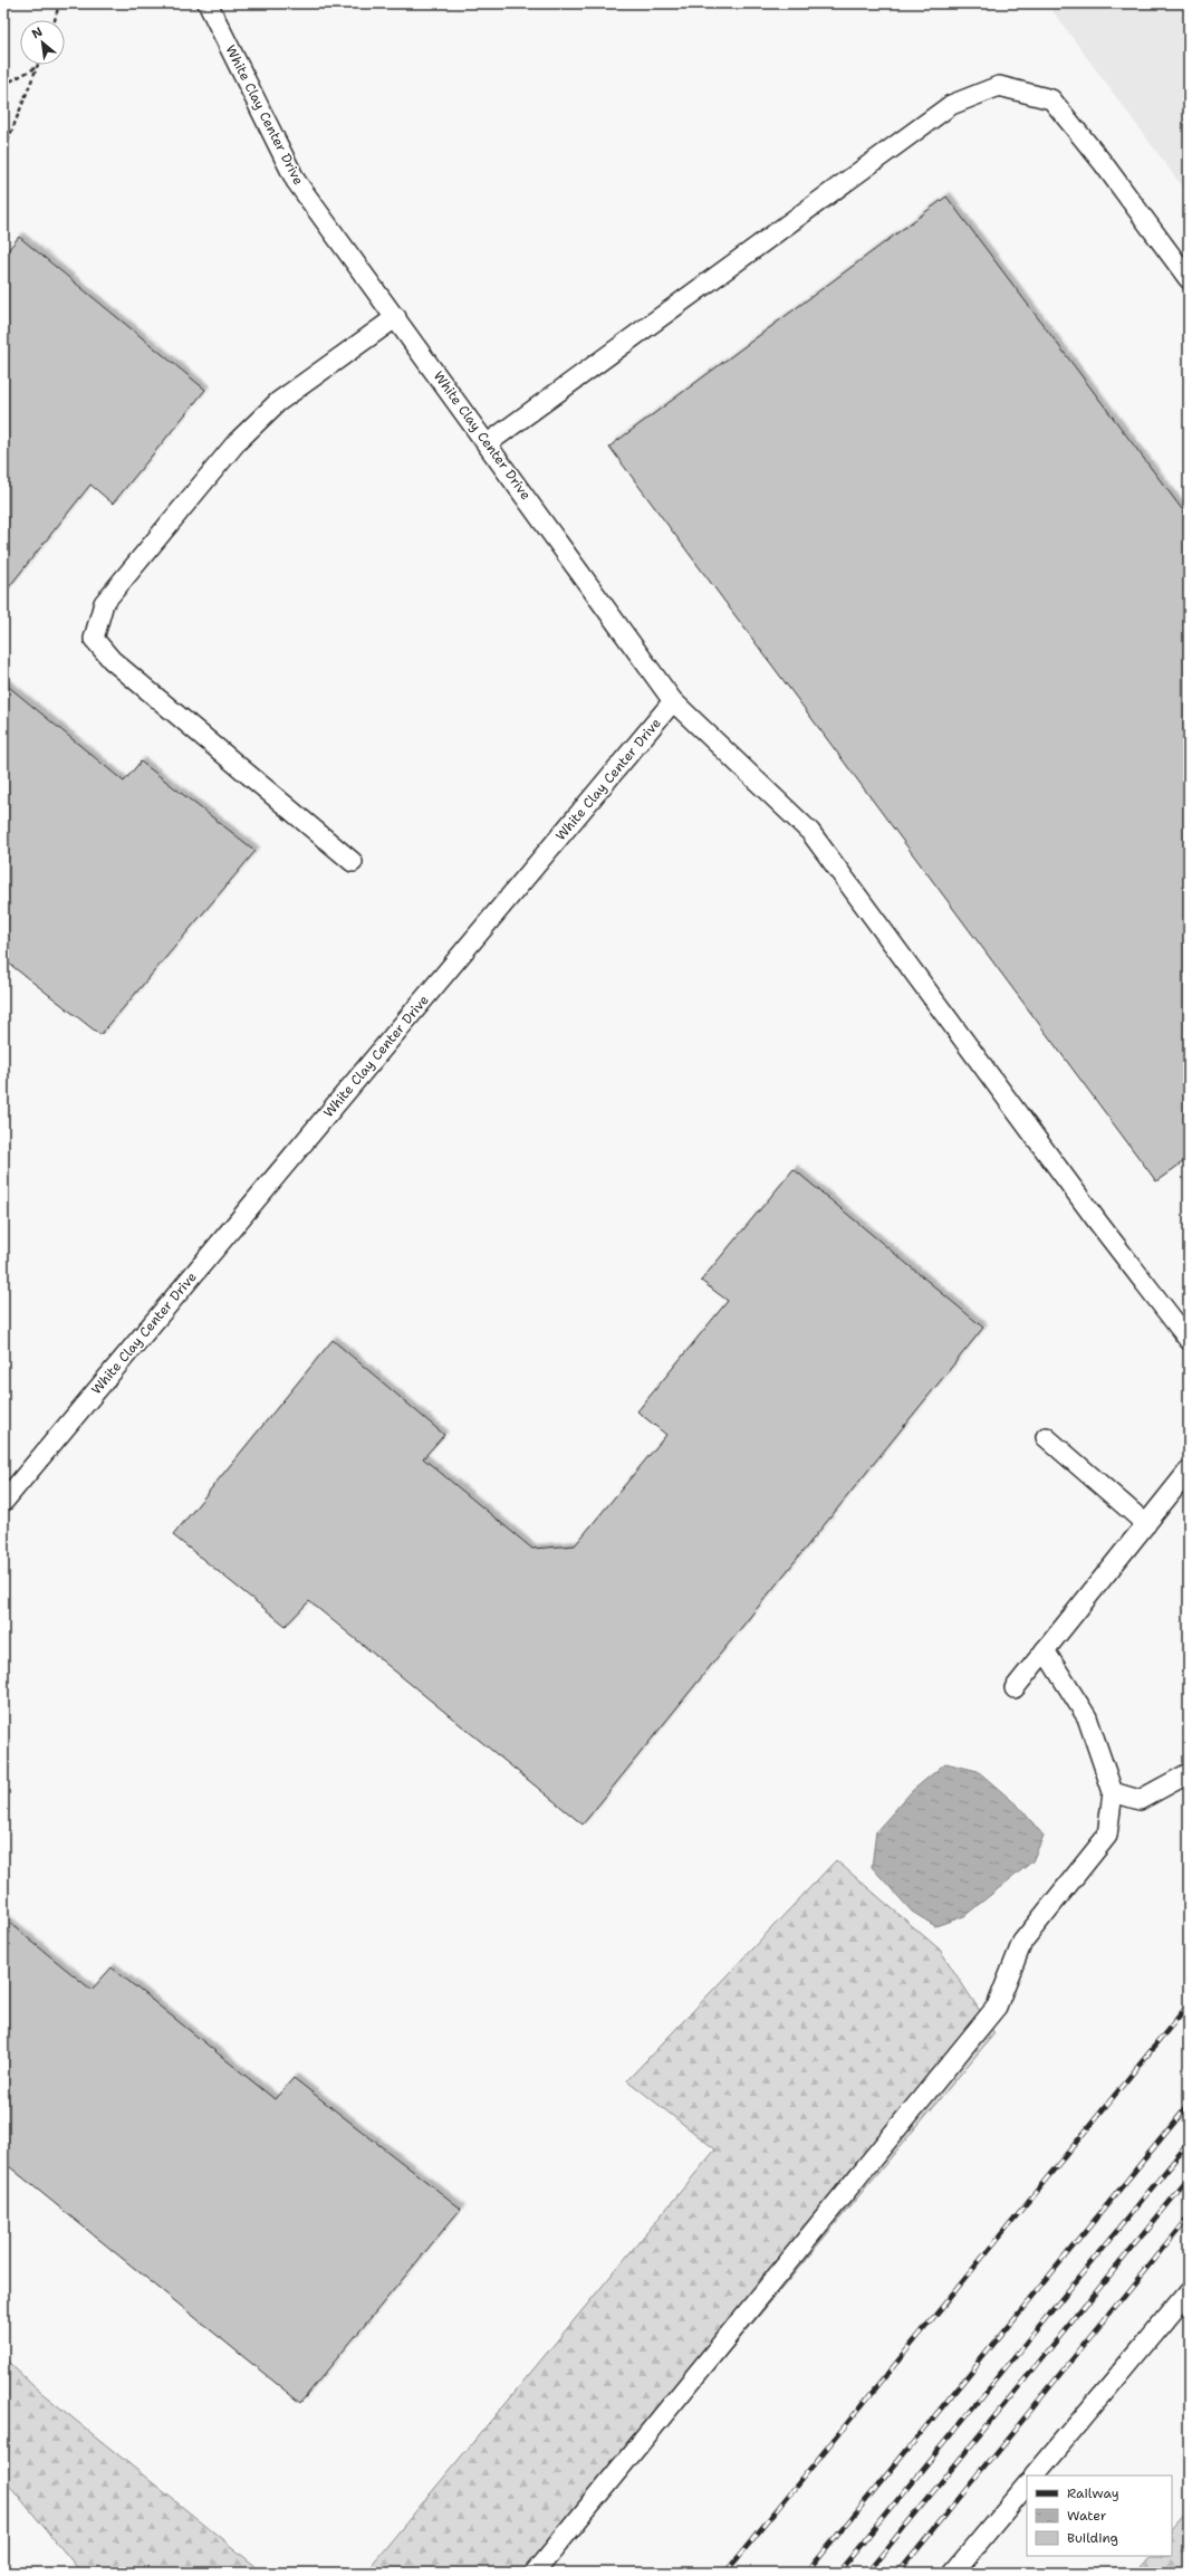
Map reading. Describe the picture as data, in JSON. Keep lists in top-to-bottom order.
{
  "streets": {
    "lane": ["White Clay Center Drive"]
  },
  "legend": ["Railway", "Water", "Building"],
  "north": "top left"
}
